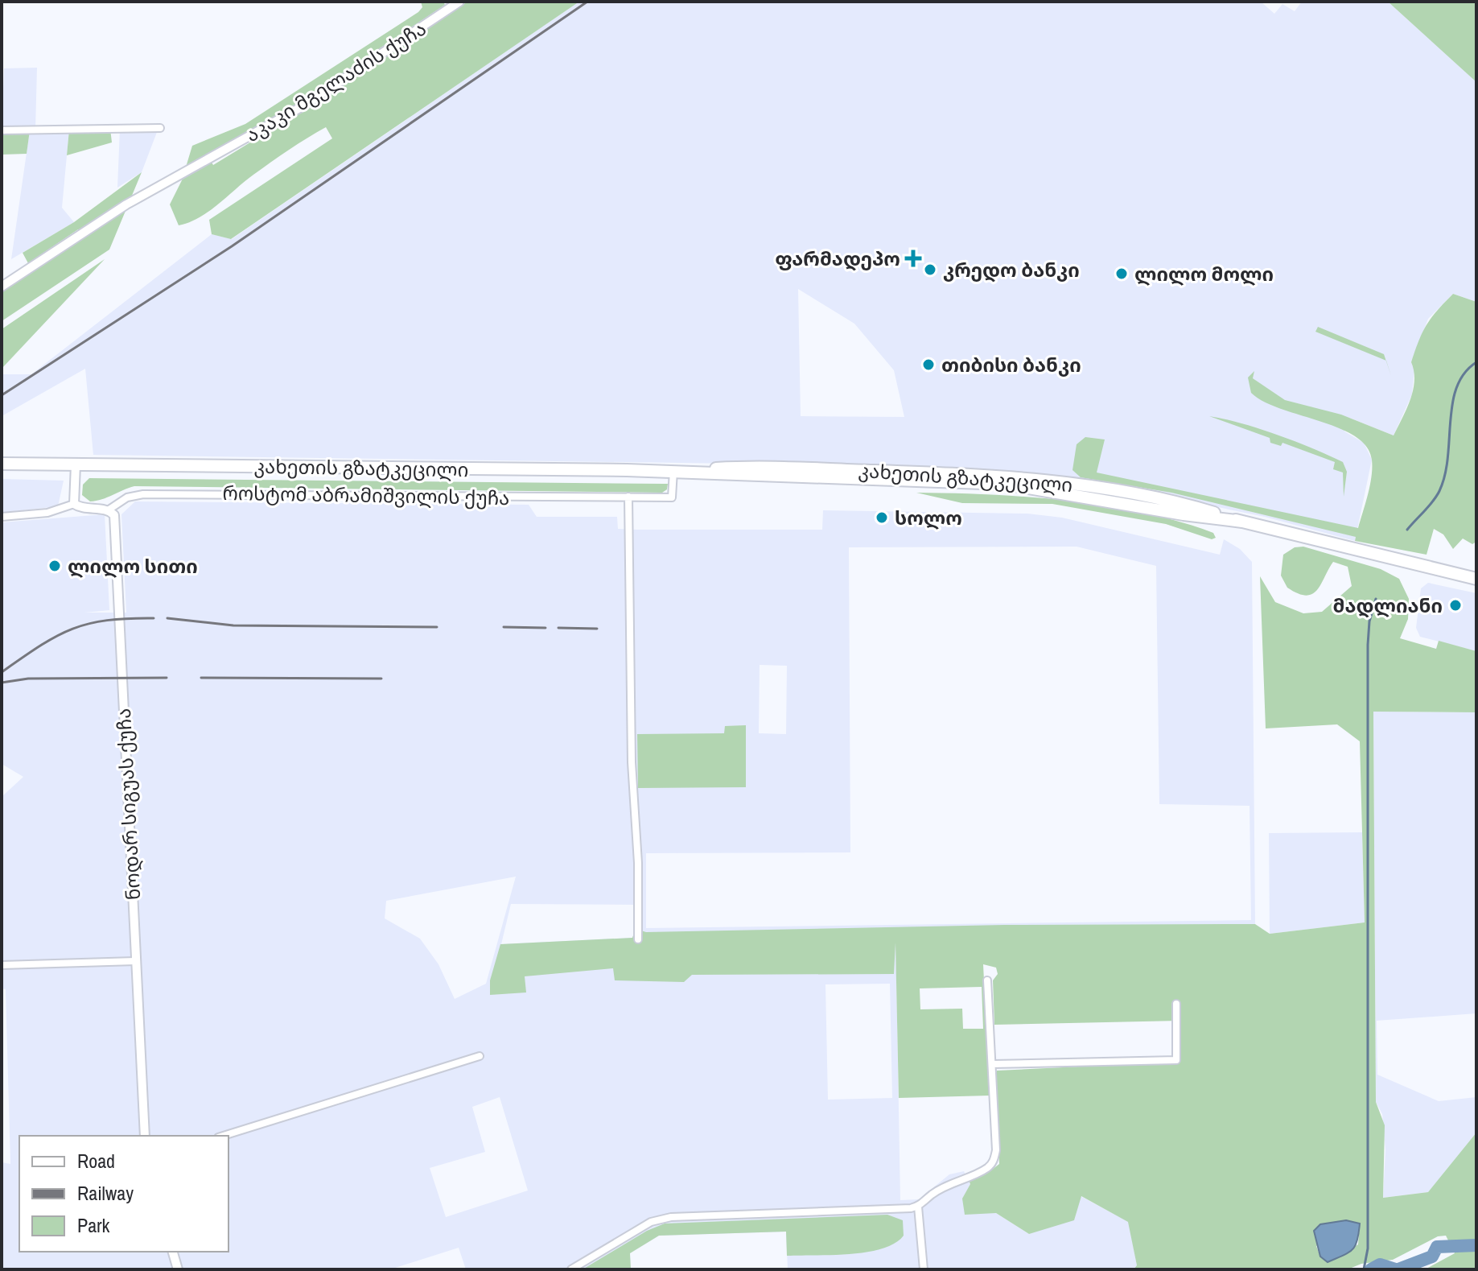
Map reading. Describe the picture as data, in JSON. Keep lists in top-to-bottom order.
{
  "streets": {
    "highway": ["კახეთის გზატკეცილი"],
    "street": ["აკაკი მგელაძის ქუჩა", "როსტომ აბრამიშვილის ქუჩა", "ნოდარ სიგუას ქუჩა"]
  },
  "crossings": [
    ["კახეთის გზატკეცილი", "როსტომ აბრამიშვილის ქუჩა"],
    ["როსტომ აბრამიშვილის ქუჩა", "ნოდარ სიგუას ქუჩა"]
  ],
  "places": {
    "health": ["ფარმადეპო"],
    "other": [
      "კრედო ბანკი",
      "ლილო მოლი",
      "თიბისი ბანკი",
      "სოლო",
      "ლილო სითი",
      "მადლიანი"
    ]
  },
  "legend": ["Road", "Railway", "Park"]
}
